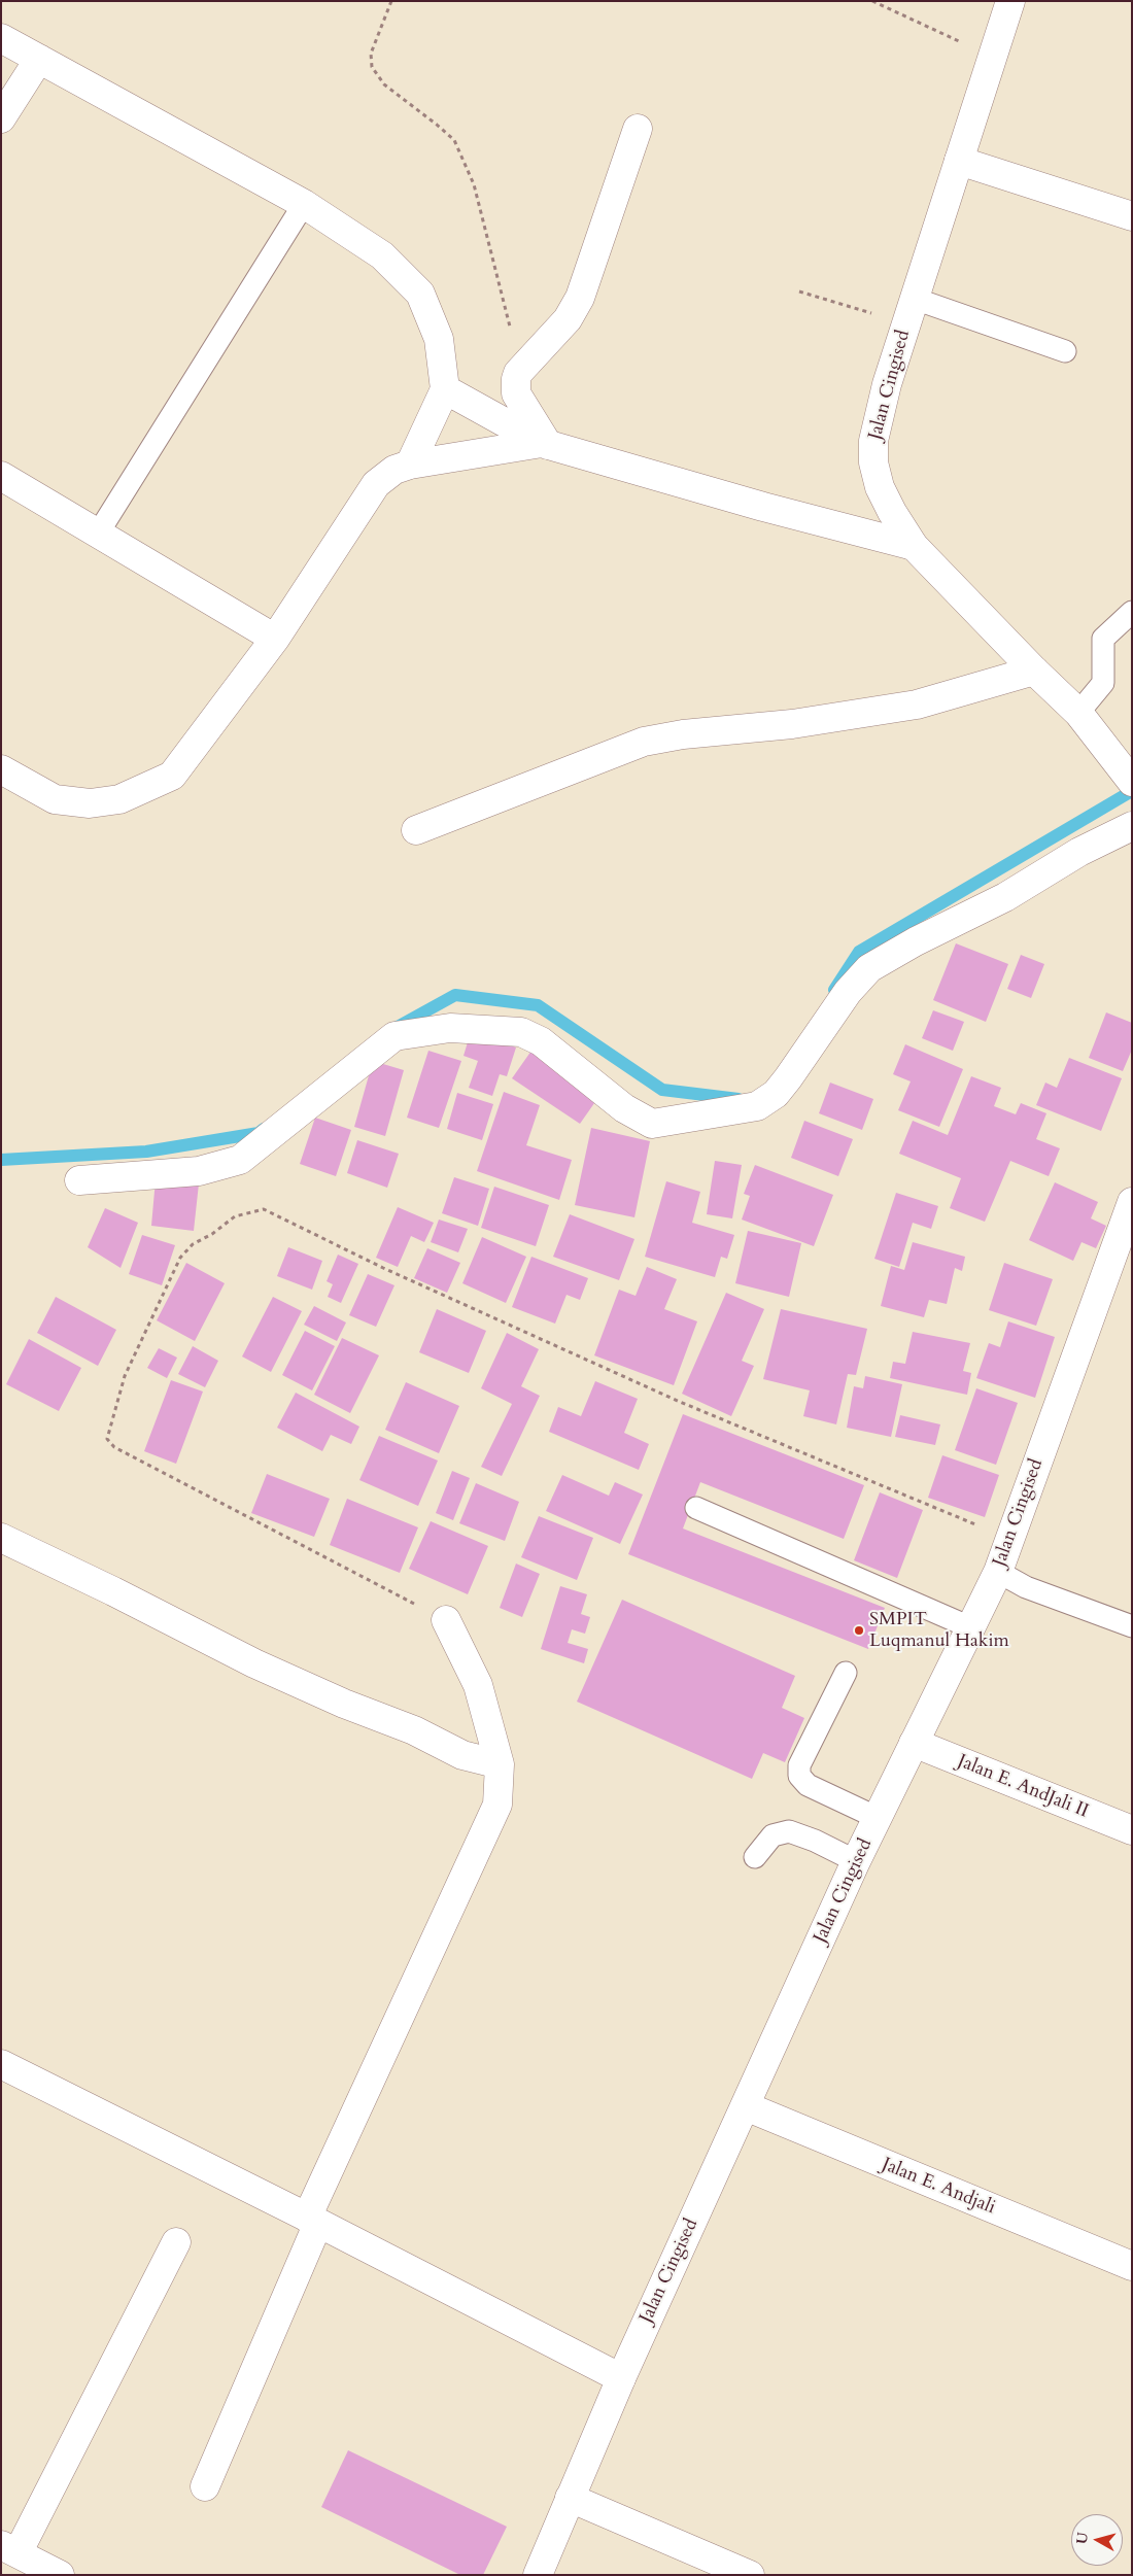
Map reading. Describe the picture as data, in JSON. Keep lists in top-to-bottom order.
{
  "streets": {
    "street": ["Jalan Cingised", "Jalan E. AndJali II", "Jalan E. Andjali"]
  },
  "crossings": [
    ["Jalan Cingised", "Jalan E. AndJali II"],
    ["Jalan Cingised", "Jalan E. Andjali"]
  ],
  "places": ["SMPIT Luqmanul Hakim"],
  "north": "left"
}
